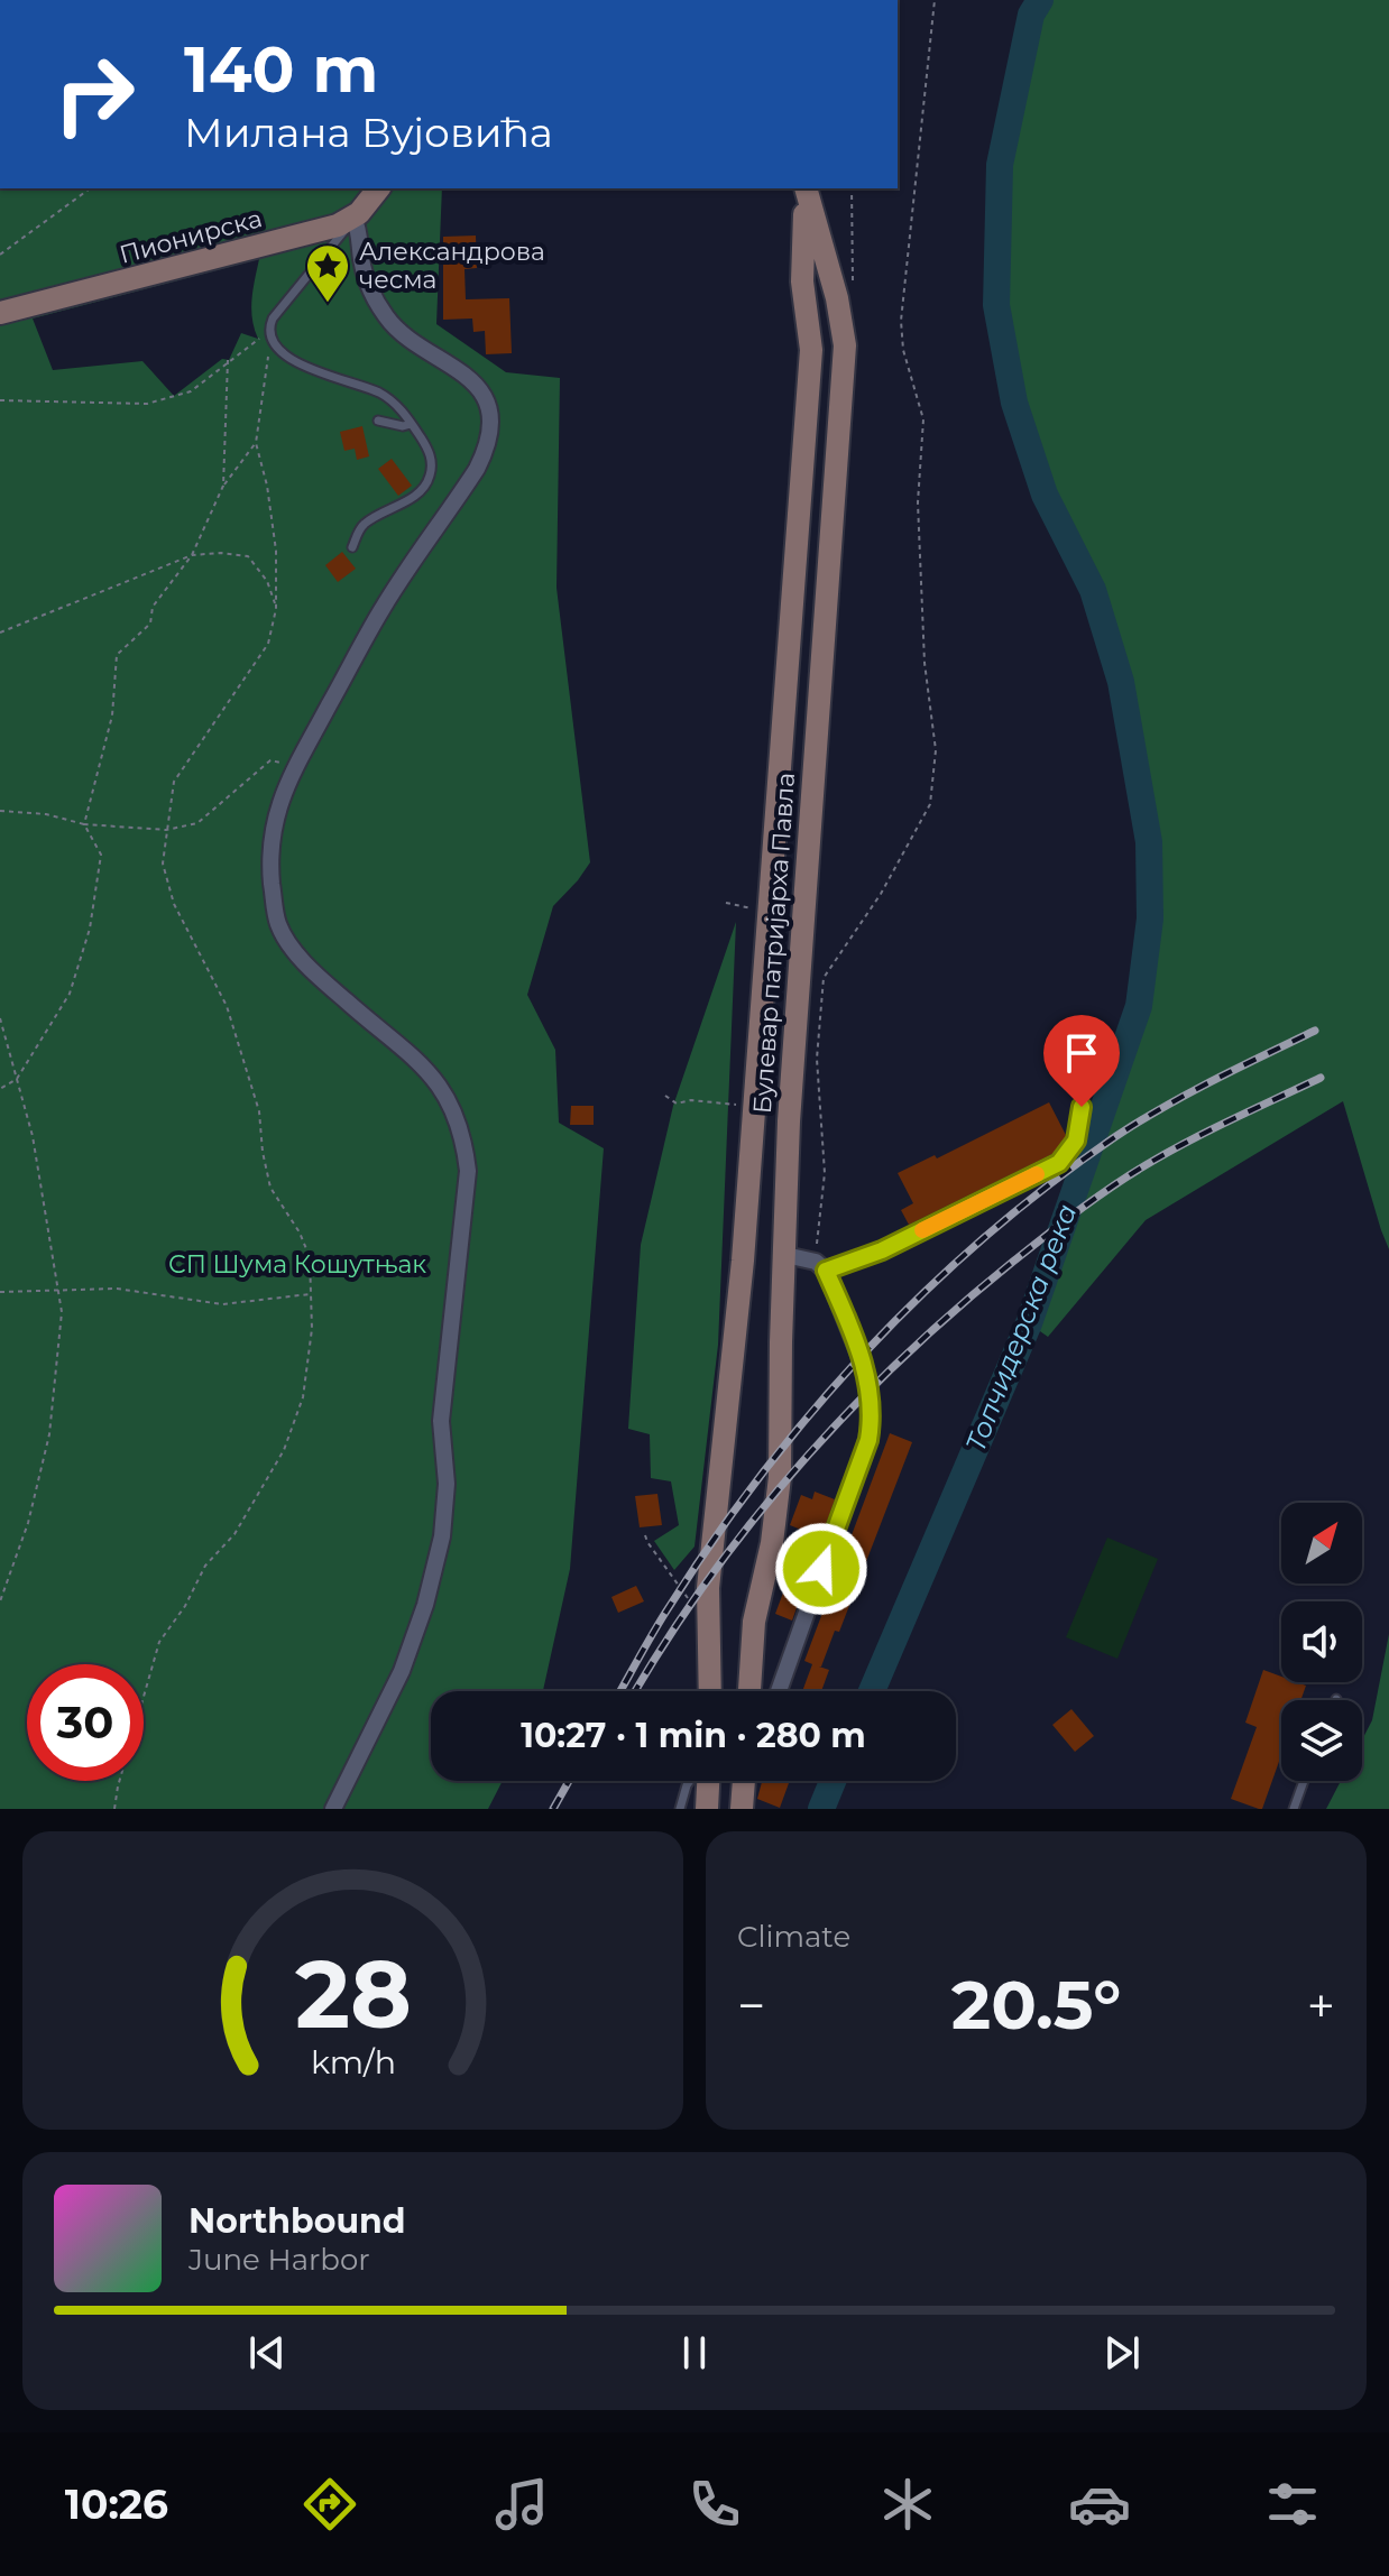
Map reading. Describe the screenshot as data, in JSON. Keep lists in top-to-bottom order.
{
  "streets": {
    "main road": ["Пионирска", "Булевар патријарха Павла"]
  },
  "water": ["Топчидерска река"],
  "parks": ["СП Шума Кошутњак"],
  "places": {
    "place": ["Александрова чесма"]
  },
  "north": "top right",
  "page": {
    "turn": ["140 m", "Милана Вујовића"],
    "limit": "30",
    "trip": "10:27 · 1 min · 280 m",
    "tile": "Climate",
    "heat": ["−", "20.5°", "+"],
    "song": ["Northbound", "June Harbor"],
    "tabs": "10:26",
    "gauge": ["28", "km/h"]
  }
}
